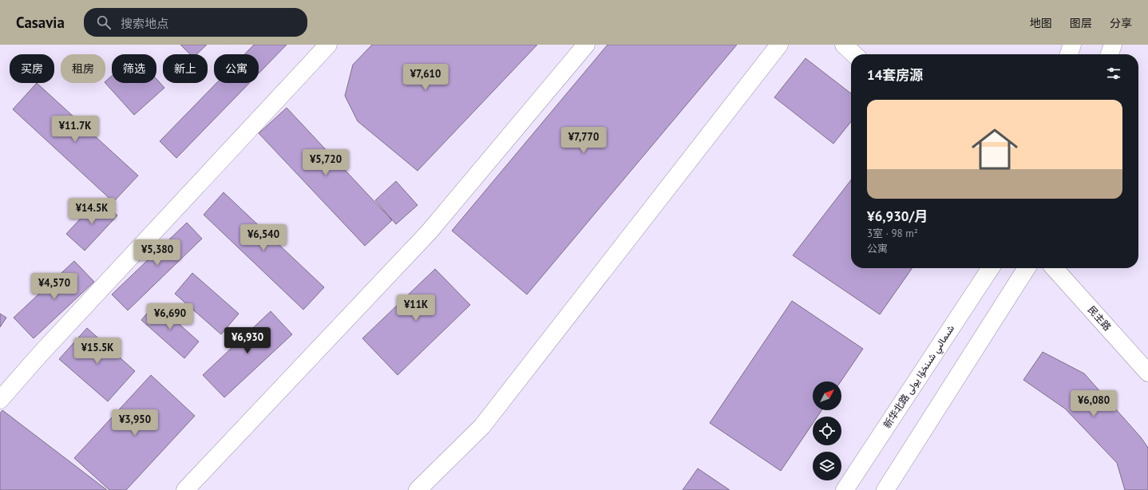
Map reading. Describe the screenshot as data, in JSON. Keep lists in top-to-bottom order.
{
  "streets": {
    "street": ["民主路", "新华北路 شىمالىي شىنخۇا يولى"]
  },
  "north": "top right",
  "page": {
    "header": "Casavia",
    "search": "搜索地点",
    "nav": ["地图", "图层", "分享"],
    "chip": [
      "买房",
      "租房",
      "筛选",
      "新上",
      "公寓"
    ],
    "heading": "14套房源",
    "price": [
      "¥7,610",
      "¥11.7K",
      "¥7,770",
      "¥5,720",
      "¥14.5K",
      "¥6,540",
      "¥5,380",
      "¥4,570",
      "¥11K",
      "¥6,690",
      "¥6,930",
      "¥15.5K",
      "¥6,080",
      "¥3,950"
    ],
    "list": [
      {
        "name": "¥6,930/月",
        "note": "3室 · 98 m² · 公寓"
      }
    ]
  }
}
